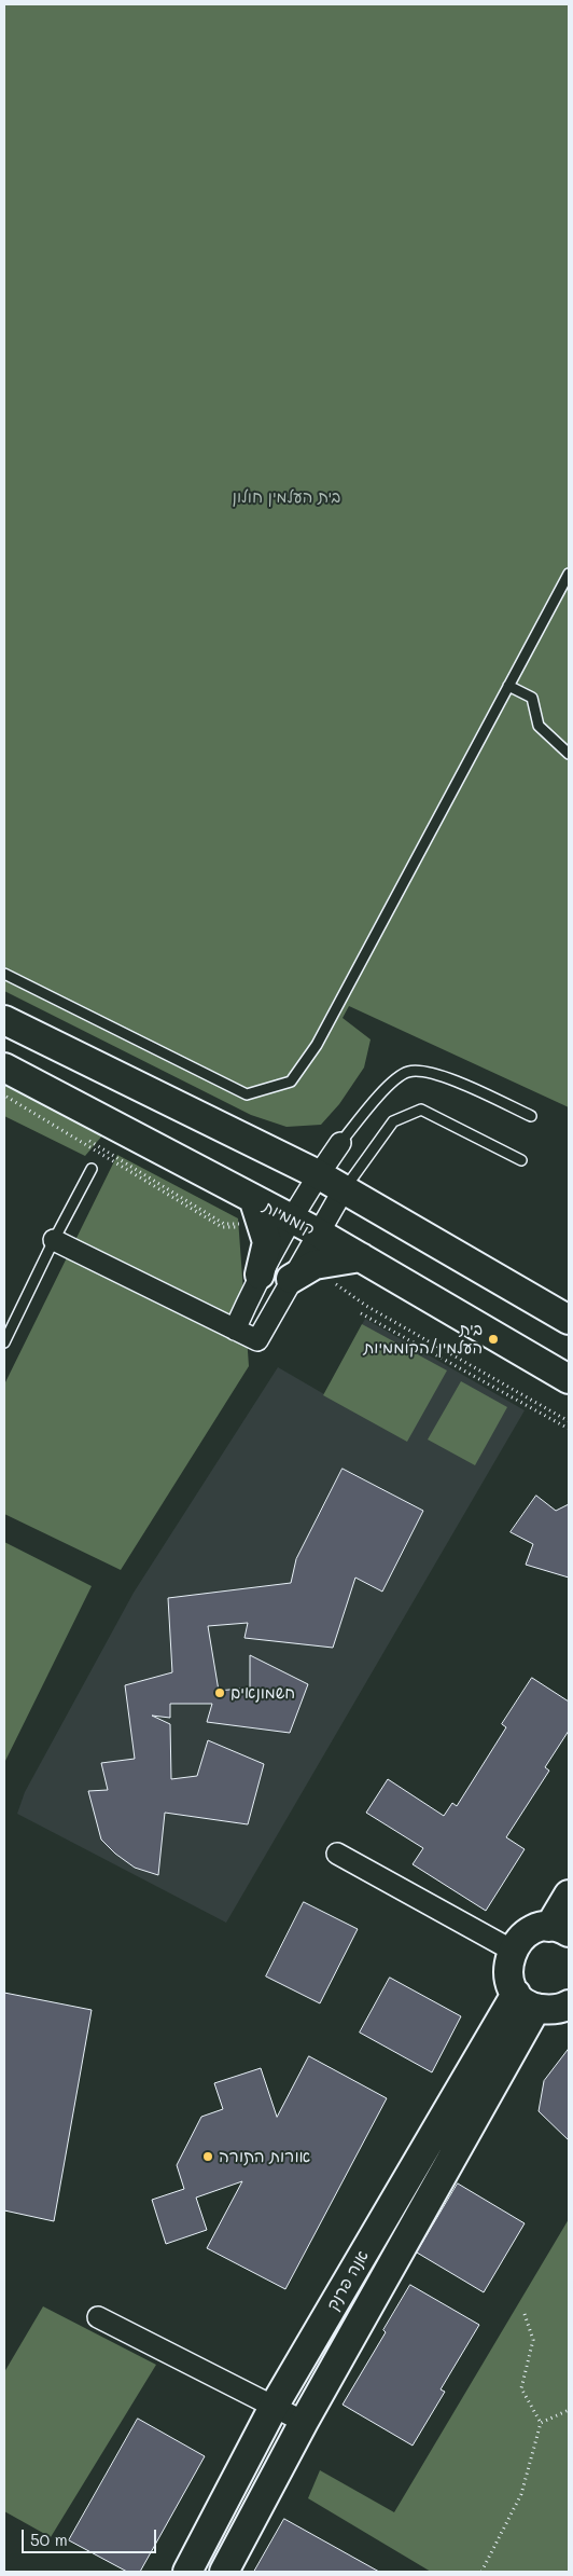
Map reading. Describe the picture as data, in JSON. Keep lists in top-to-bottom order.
{
  "streets": {
    "street": ["קוממיות", "אנה פרנק"]
  },
  "parks": ["בית העלמין חולון"],
  "places": ["בית העלמין/הקוממיות", "חשמונאים", "אורות התורה"],
  "scale_bar": "50 m"
}
